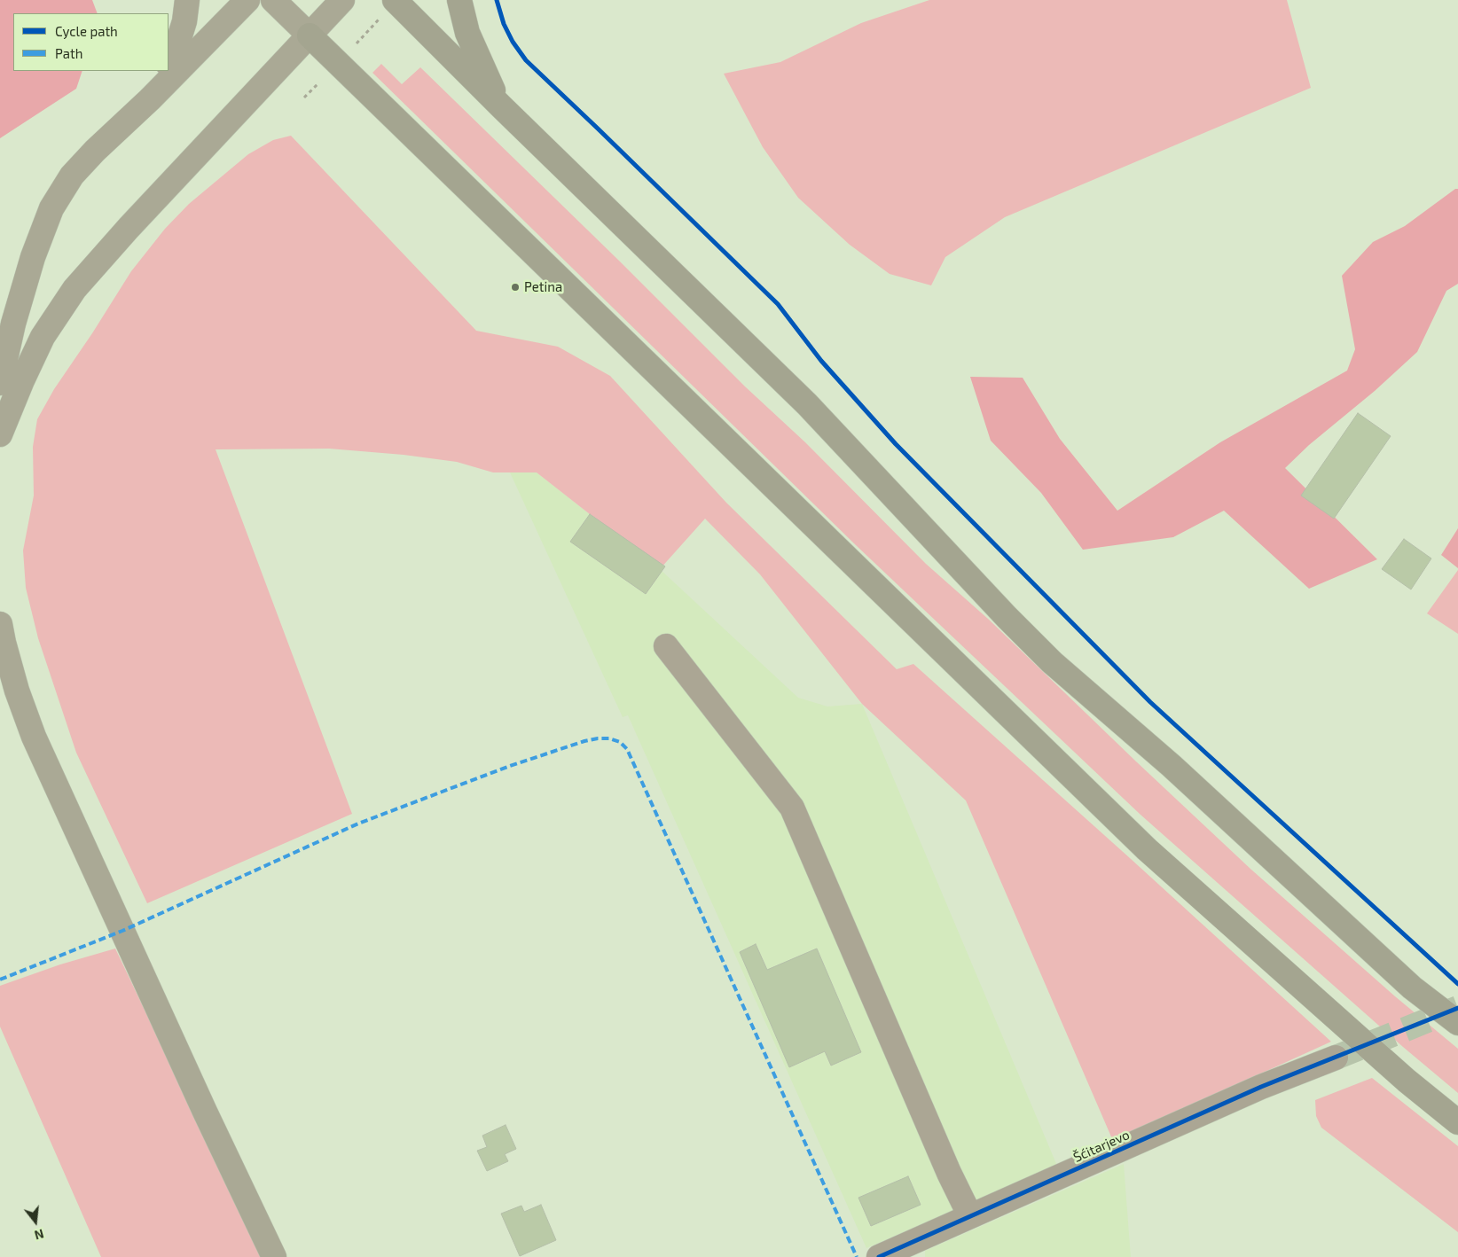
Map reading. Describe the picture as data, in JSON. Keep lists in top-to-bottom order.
{
  "streets": {
    "street": ["Šćitarjevo"]
  },
  "places": ["Petina"],
  "legend": ["Cycle path", "Path"],
  "north": "bottom"
}
